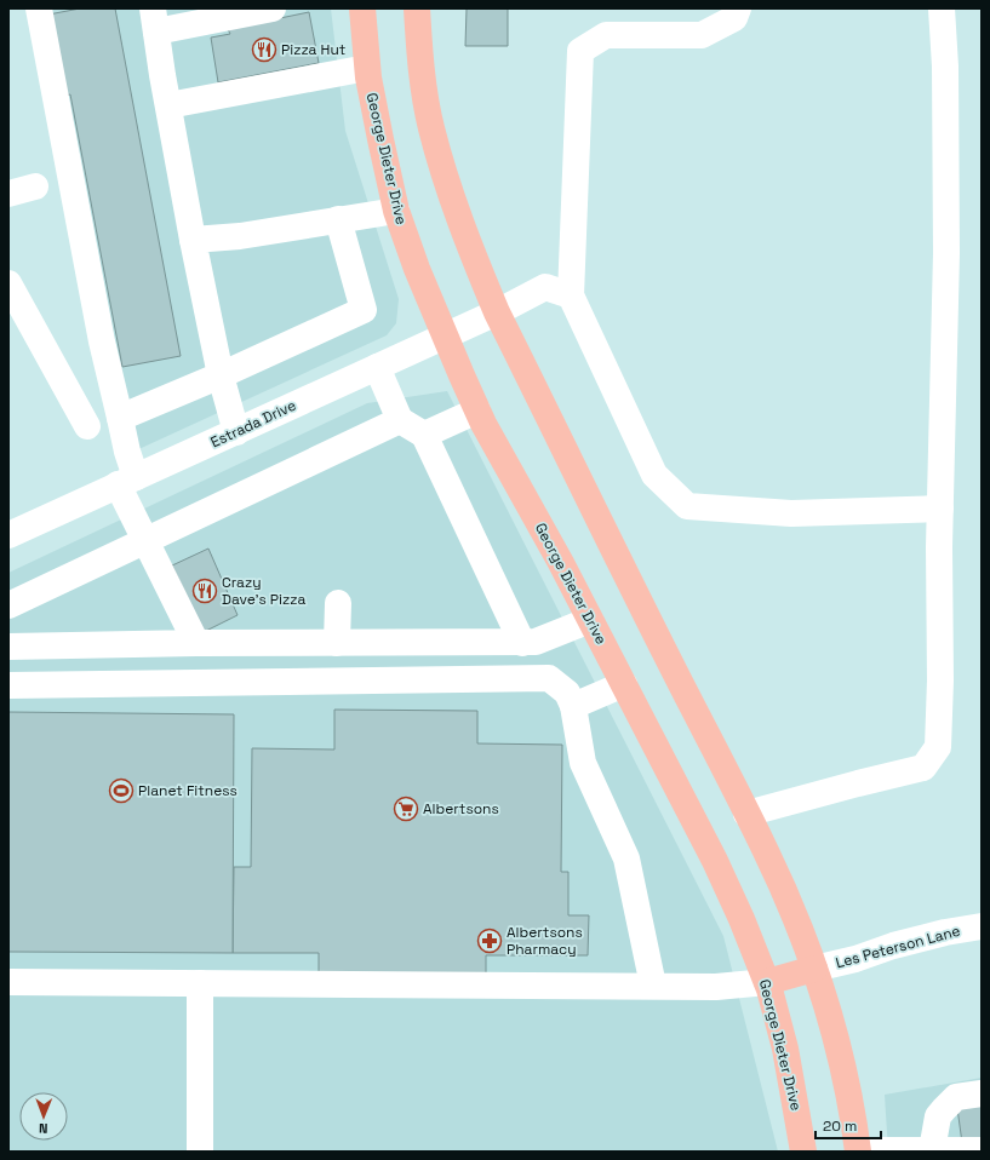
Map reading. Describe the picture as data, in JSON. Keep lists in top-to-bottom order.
{
  "streets": {
    "main road": ["George Dieter Drive"],
    "street": ["Estrada Drive", "Les Peterson Lane"]
  },
  "crossings": [
    ["George Dieter Drive", "Estrada Drive"]
  ],
  "places": {
    "restaurant": ["Pizza Hut", "Crazy Dave's Pizza"],
    "sports": ["Planet Fitness"],
    "supermarket": ["Albertsons"],
    "pharmacy": ["Albertsons Pharmacy"]
  },
  "scale_bar": "20 m",
  "north": "bottom"
}
